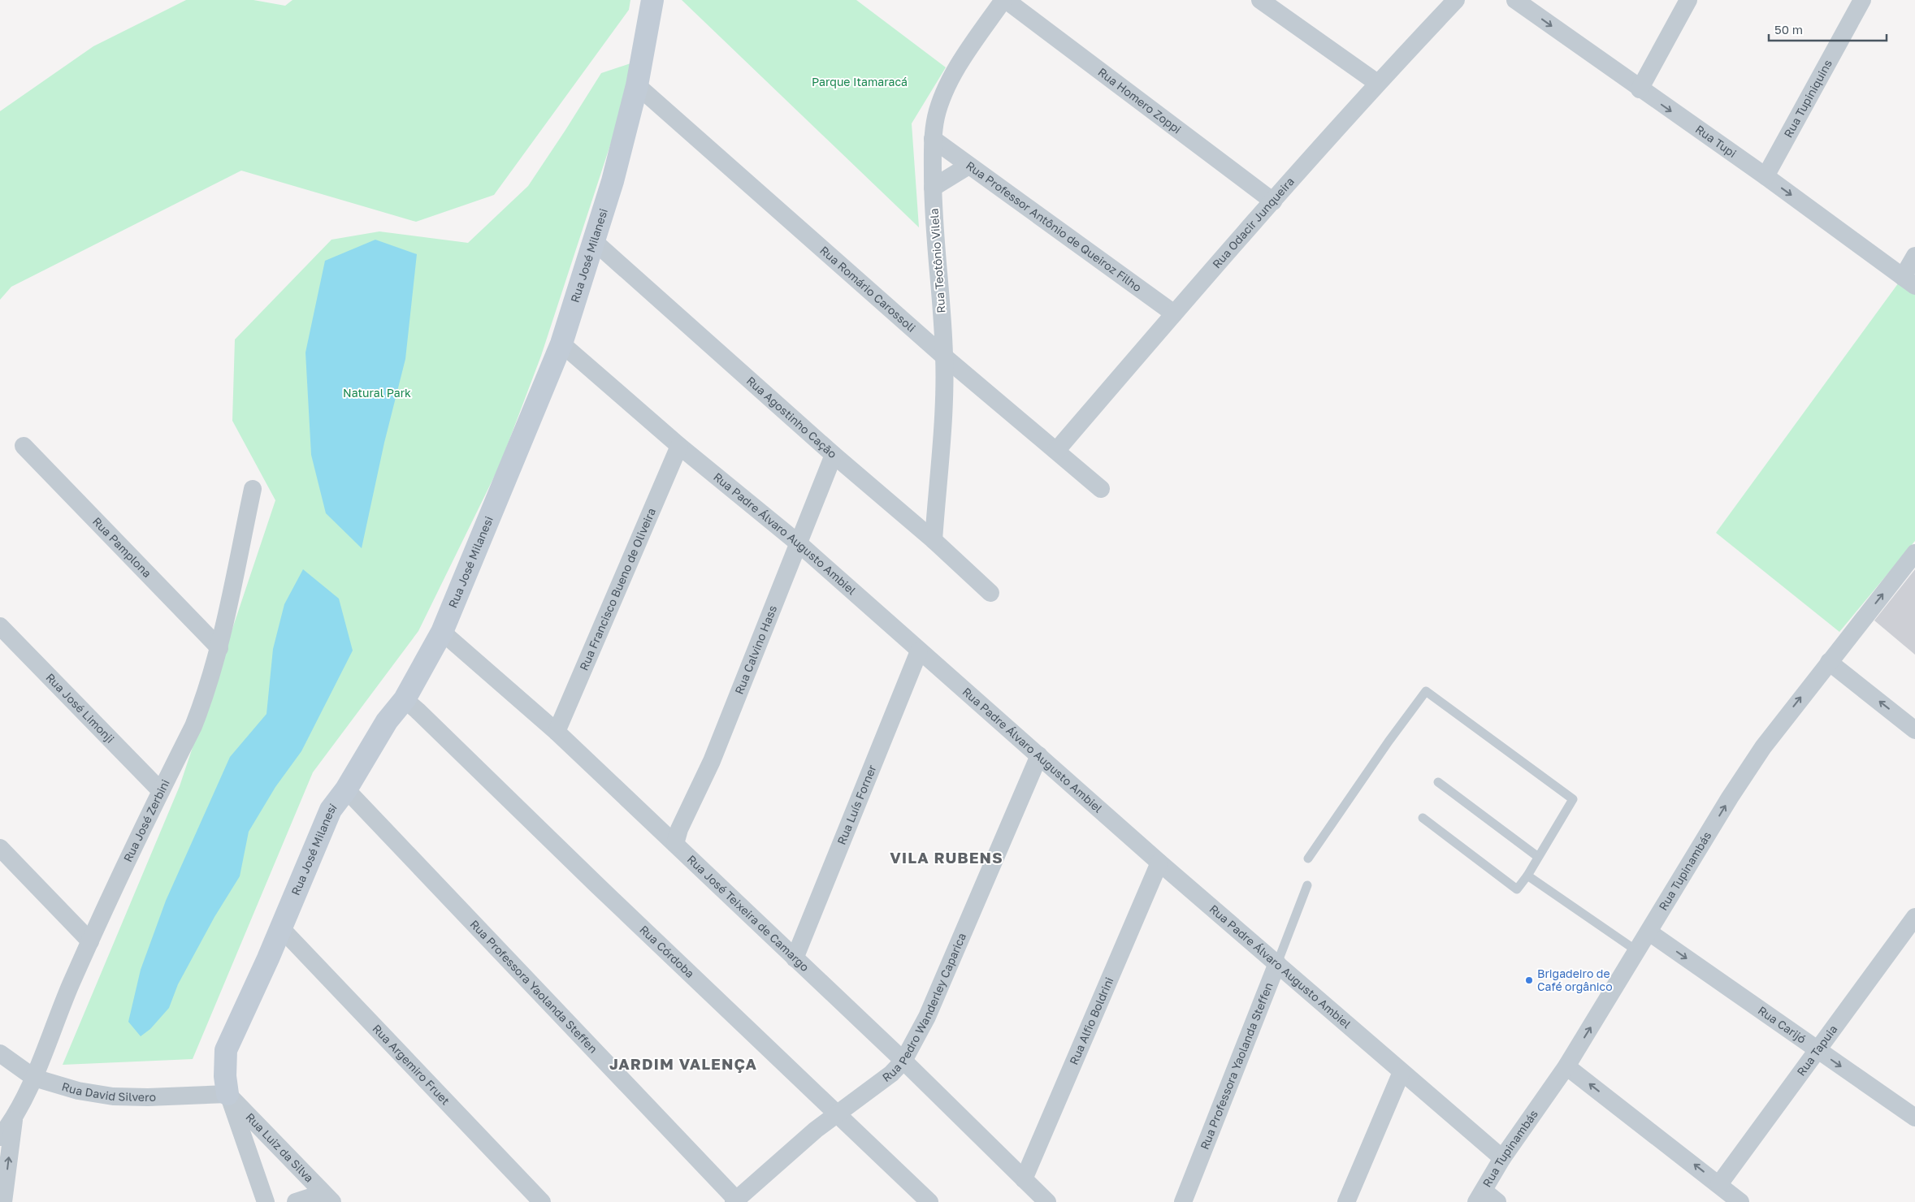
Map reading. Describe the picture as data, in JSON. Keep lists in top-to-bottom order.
{
  "streets": {
    "street": [
      "Rua Tupiniquins",
      "Rua Homero Zoppi",
      "Rua Tupi",
      "Rua Odacir Junqueira",
      "Rua Professor Antônio de Queiroz Filho",
      "Rua José Milanesi",
      "Rua Teotônio Vilela",
      "Rua Romário Carossoli",
      "Rua Agostinho Cação",
      "Rua Padre Álvaro Augusto Ambiel",
      "Rua Pamplona",
      "Rua Francisco Bueno de Oliveira",
      "Rua Calvino Hass",
      "Rua José Limonji",
      "Rua Luís Forner",
      "Rua José Zerbini",
      "Rua Tupinambás",
      "Rua José Teixeira de Camargo",
      "Rua Córdoba",
      "Rua Professora Yaolanda Steffen",
      "Rua Pedro Wanderley Caparica",
      "Rua Alfio Boldrini",
      "Rua Carijó",
      "Rua Tapuia",
      "Rua Argemiro Fruet",
      "Rua David Silvero",
      "Rua Luiz da Silva"
    ]
  },
  "crossings": [
    ["Rua Tupiniquins", "Rua Tupi"],
    ["Rua Homero Zoppi", "Rua Odacir Junqueira"],
    ["Rua Homero Zoppi", "Rua Teotônio Vilela"],
    ["Rua Odacir Junqueira", "Rua Professor Antônio de Queiroz Filho"],
    ["Rua Odacir Junqueira", "Rua Romário Carossoli"],
    ["Rua Professor Antônio de Queiroz Filho", "Rua Teotônio Vilela"],
    ["Rua José Milanesi", "Rua Romário Carossoli"],
    ["Rua José Milanesi", "Rua Agostinho Cação"],
    ["Rua José Milanesi", "Rua Padre Álvaro Augusto Ambiel"],
    ["Rua José Milanesi", "Rua José Teixeira de Camargo"],
    ["Rua José Milanesi", "Rua Córdoba"],
    ["Rua José Milanesi", "Rua Professora Yaolanda Steffen"],
    ["Rua José Milanesi", "Rua Argemiro Fruet"],
    ["Rua José Milanesi", "Rua David Silvero"],
    ["Rua José Milanesi", "Rua Luiz da Silva"],
    ["Rua Teotônio Vilela", "Rua Romário Carossoli"],
    ["Rua Teotônio Vilela", "Rua Agostinho Cação"],
    ["Rua Agostinho Cação", "Rua Calvino Hass"],
    ["Rua Padre Álvaro Augusto Ambiel", "Rua Francisco Bueno de Oliveira"],
    ["Rua Padre Álvaro Augusto Ambiel", "Rua Calvino Hass"],
    ["Rua Padre Álvaro Augusto Ambiel", "Rua Luís Forner"],
    ["Rua Padre Álvaro Augusto Ambiel", "Rua Tupinambás"],
    ["Rua Padre Álvaro Augusto Ambiel", "Rua Professora Yaolanda Steffen"],
    ["Rua Padre Álvaro Augusto Ambiel", "Rua Pedro Wanderley Caparica"],
    ["Rua Padre Álvaro Augusto Ambiel", "Rua Alfio Boldrini"],
    ["Rua Pamplona", "Rua José Zerbini"],
    ["Rua Francisco Bueno de Oliveira", "Rua José Teixeira de Camargo"],
    ["Rua Calvino Hass", "Rua José Teixeira de Camargo"],
    ["Rua José Limonji", "Rua José Zerbini"],
    ["Rua Luís Forner", "Rua José Teixeira de Camargo"],
    ["Rua José Zerbini", "Rua David Silvero"],
    ["Rua Tupinambás", "Rua Carijó"],
    ["Rua José Teixeira de Camargo", "Rua Pedro Wanderley Caparica"],
    ["Rua José Teixeira de Camargo", "Rua Alfio Boldrini"],
    ["Rua Córdoba", "Rua Pedro Wanderley Caparica"],
    ["Rua Professora Yaolanda Steffen", "Rua Pedro Wanderley Caparica"],
    ["Rua Carijó", "Rua Tapuia"],
    ["Rua David Silvero", "Rua Luiz da Silva"]
  ],
  "one_way": ["Rua Tupi", "Rua Tupinambás"],
  "districts": ["VILA RUBENS", "JARDIM VALENÇA"],
  "parks": ["Parque Itamaracá", "Natural Park"],
  "places": ["Brigadeiro de Café orgânico"],
  "scale_bar": "50 m"
}
